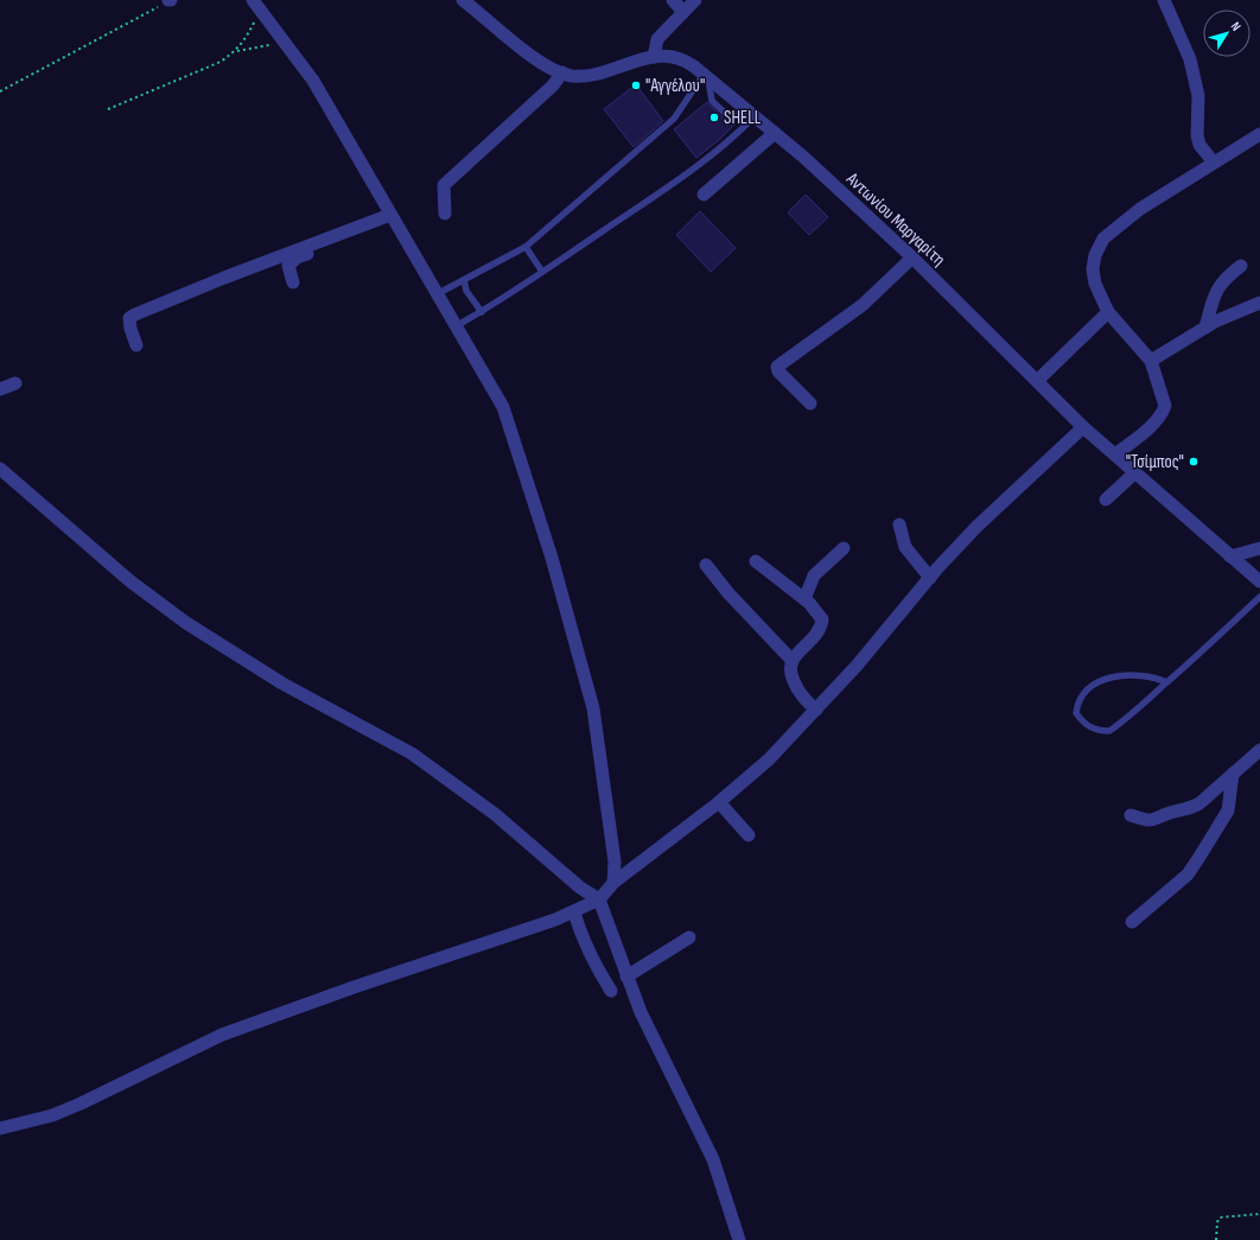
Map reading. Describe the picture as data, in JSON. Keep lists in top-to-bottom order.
{
  "streets": {
    "street": ["Αντωνίου Μαργαρίτη"]
  },
  "places": ["\"Αγγέλου\"", "SHELL", "\"Τσίμπος\""],
  "north": "top right"
}
